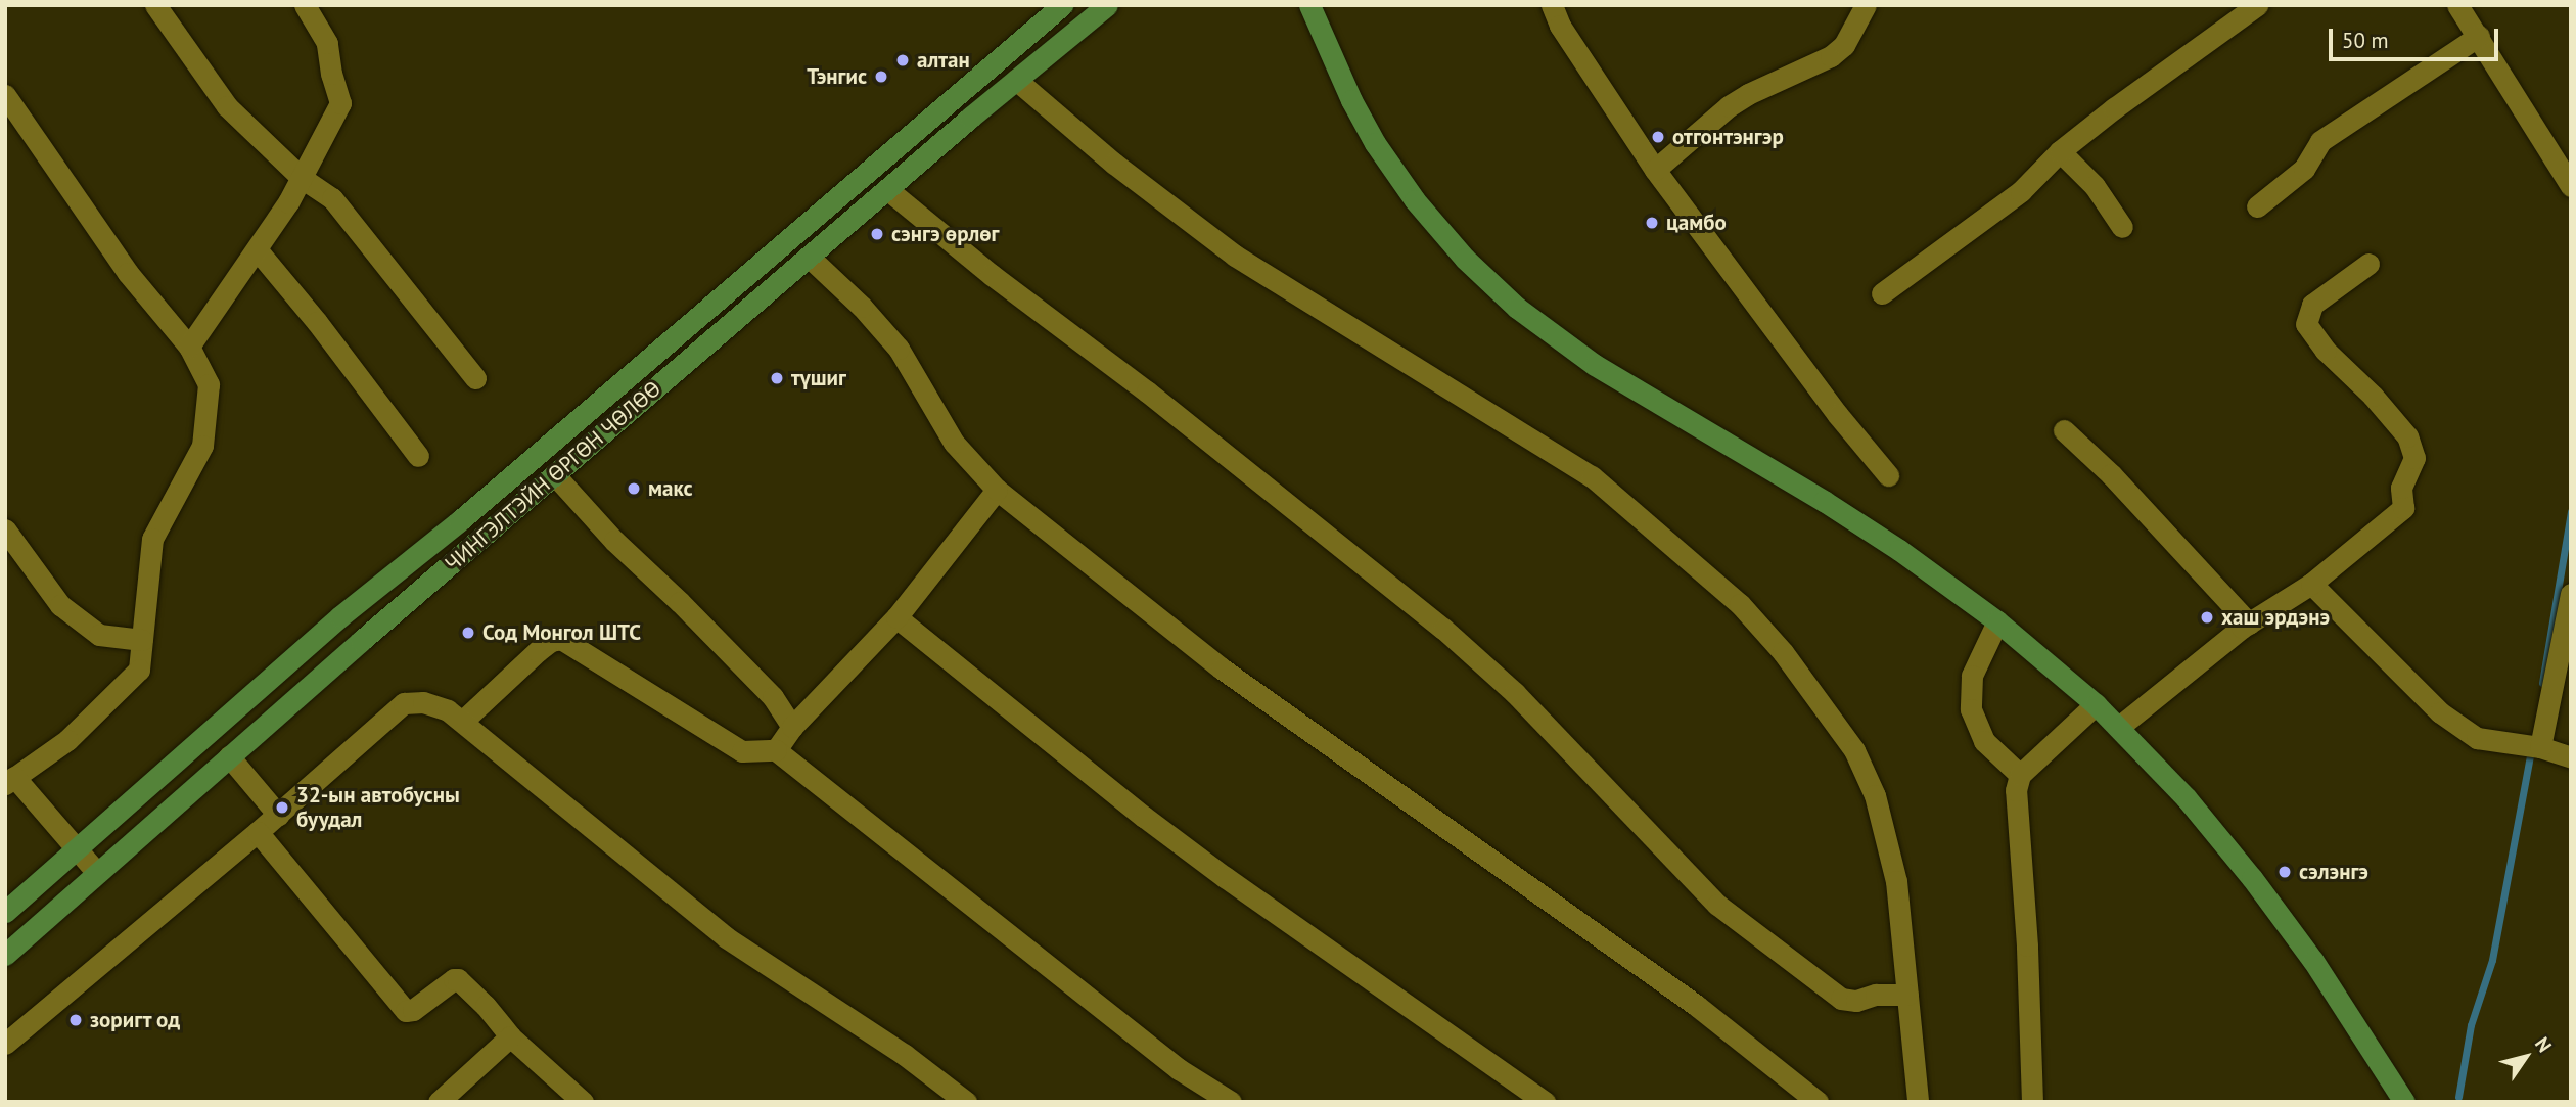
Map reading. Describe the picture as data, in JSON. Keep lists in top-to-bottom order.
{
  "streets": {
    "main road": ["ЧИНГЭЛТЭЙН ӨРГӨН ЧӨЛӨӨ"]
  },
  "places": [
    "алтан",
    "Тэнгис",
    "отгонтэнгэр",
    "цамбо",
    "сэнгэ өрлөг",
    "түшиг",
    "макс",
    "хаш эрдэнэ",
    "Сод Монгол ШТС",
    "32-ын автобусны буудал",
    "сэлэнгэ",
    "зоригт од"
  ],
  "scale_bar": "50 m",
  "north": "top right"
}
